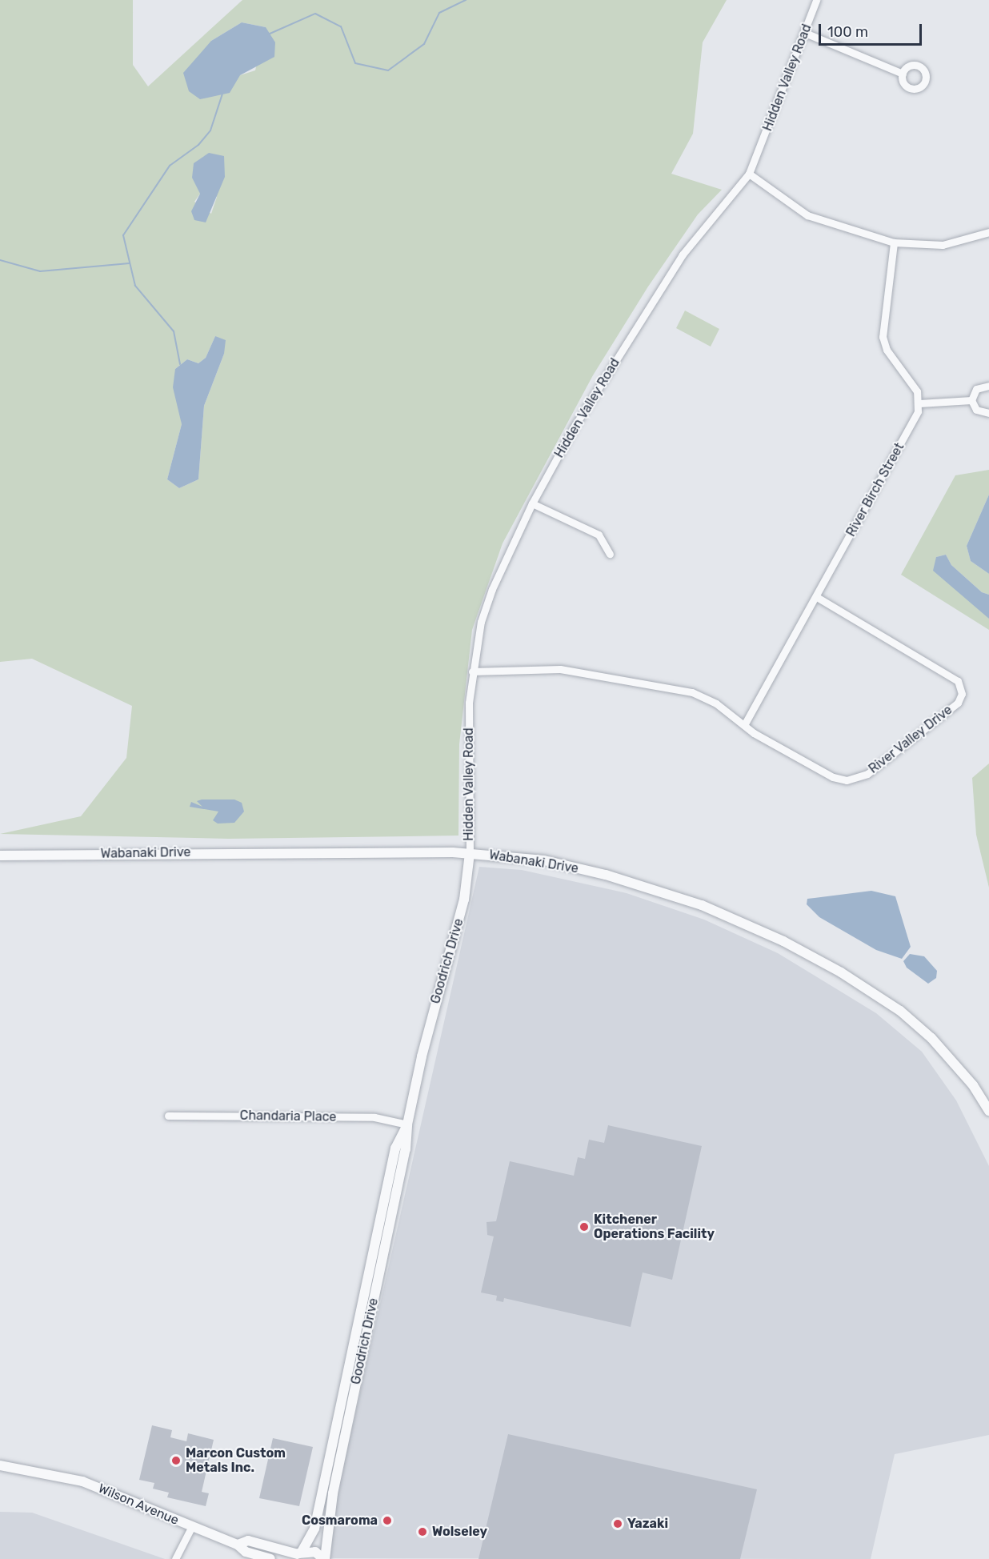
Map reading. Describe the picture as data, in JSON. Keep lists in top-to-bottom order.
{
  "streets": {
    "street": [
      "Hidden Valley Road",
      "River Birch Street",
      "River Valley Drive",
      "Wabanaki Drive",
      "Goodrich Drive",
      "Chandaria Place",
      "Wilson Avenue"
    ]
  },
  "crossings": [
    ["Hidden Valley Road", "River Valley Drive"],
    ["Hidden Valley Road", "Wabanaki Drive"],
    ["Hidden Valley Road", "Goodrich Drive"],
    ["River Birch Street", "River Valley Drive"],
    ["Wabanaki Drive", "Goodrich Drive"],
    ["Goodrich Drive", "Chandaria Place"]
  ],
  "places": [
    "Kitchener Operations Facility",
    "Marcon Custom Metals Inc.",
    "Cosmaroma",
    "Yazaki",
    "Wolseley"
  ],
  "scale_bar": "100 m"
}
